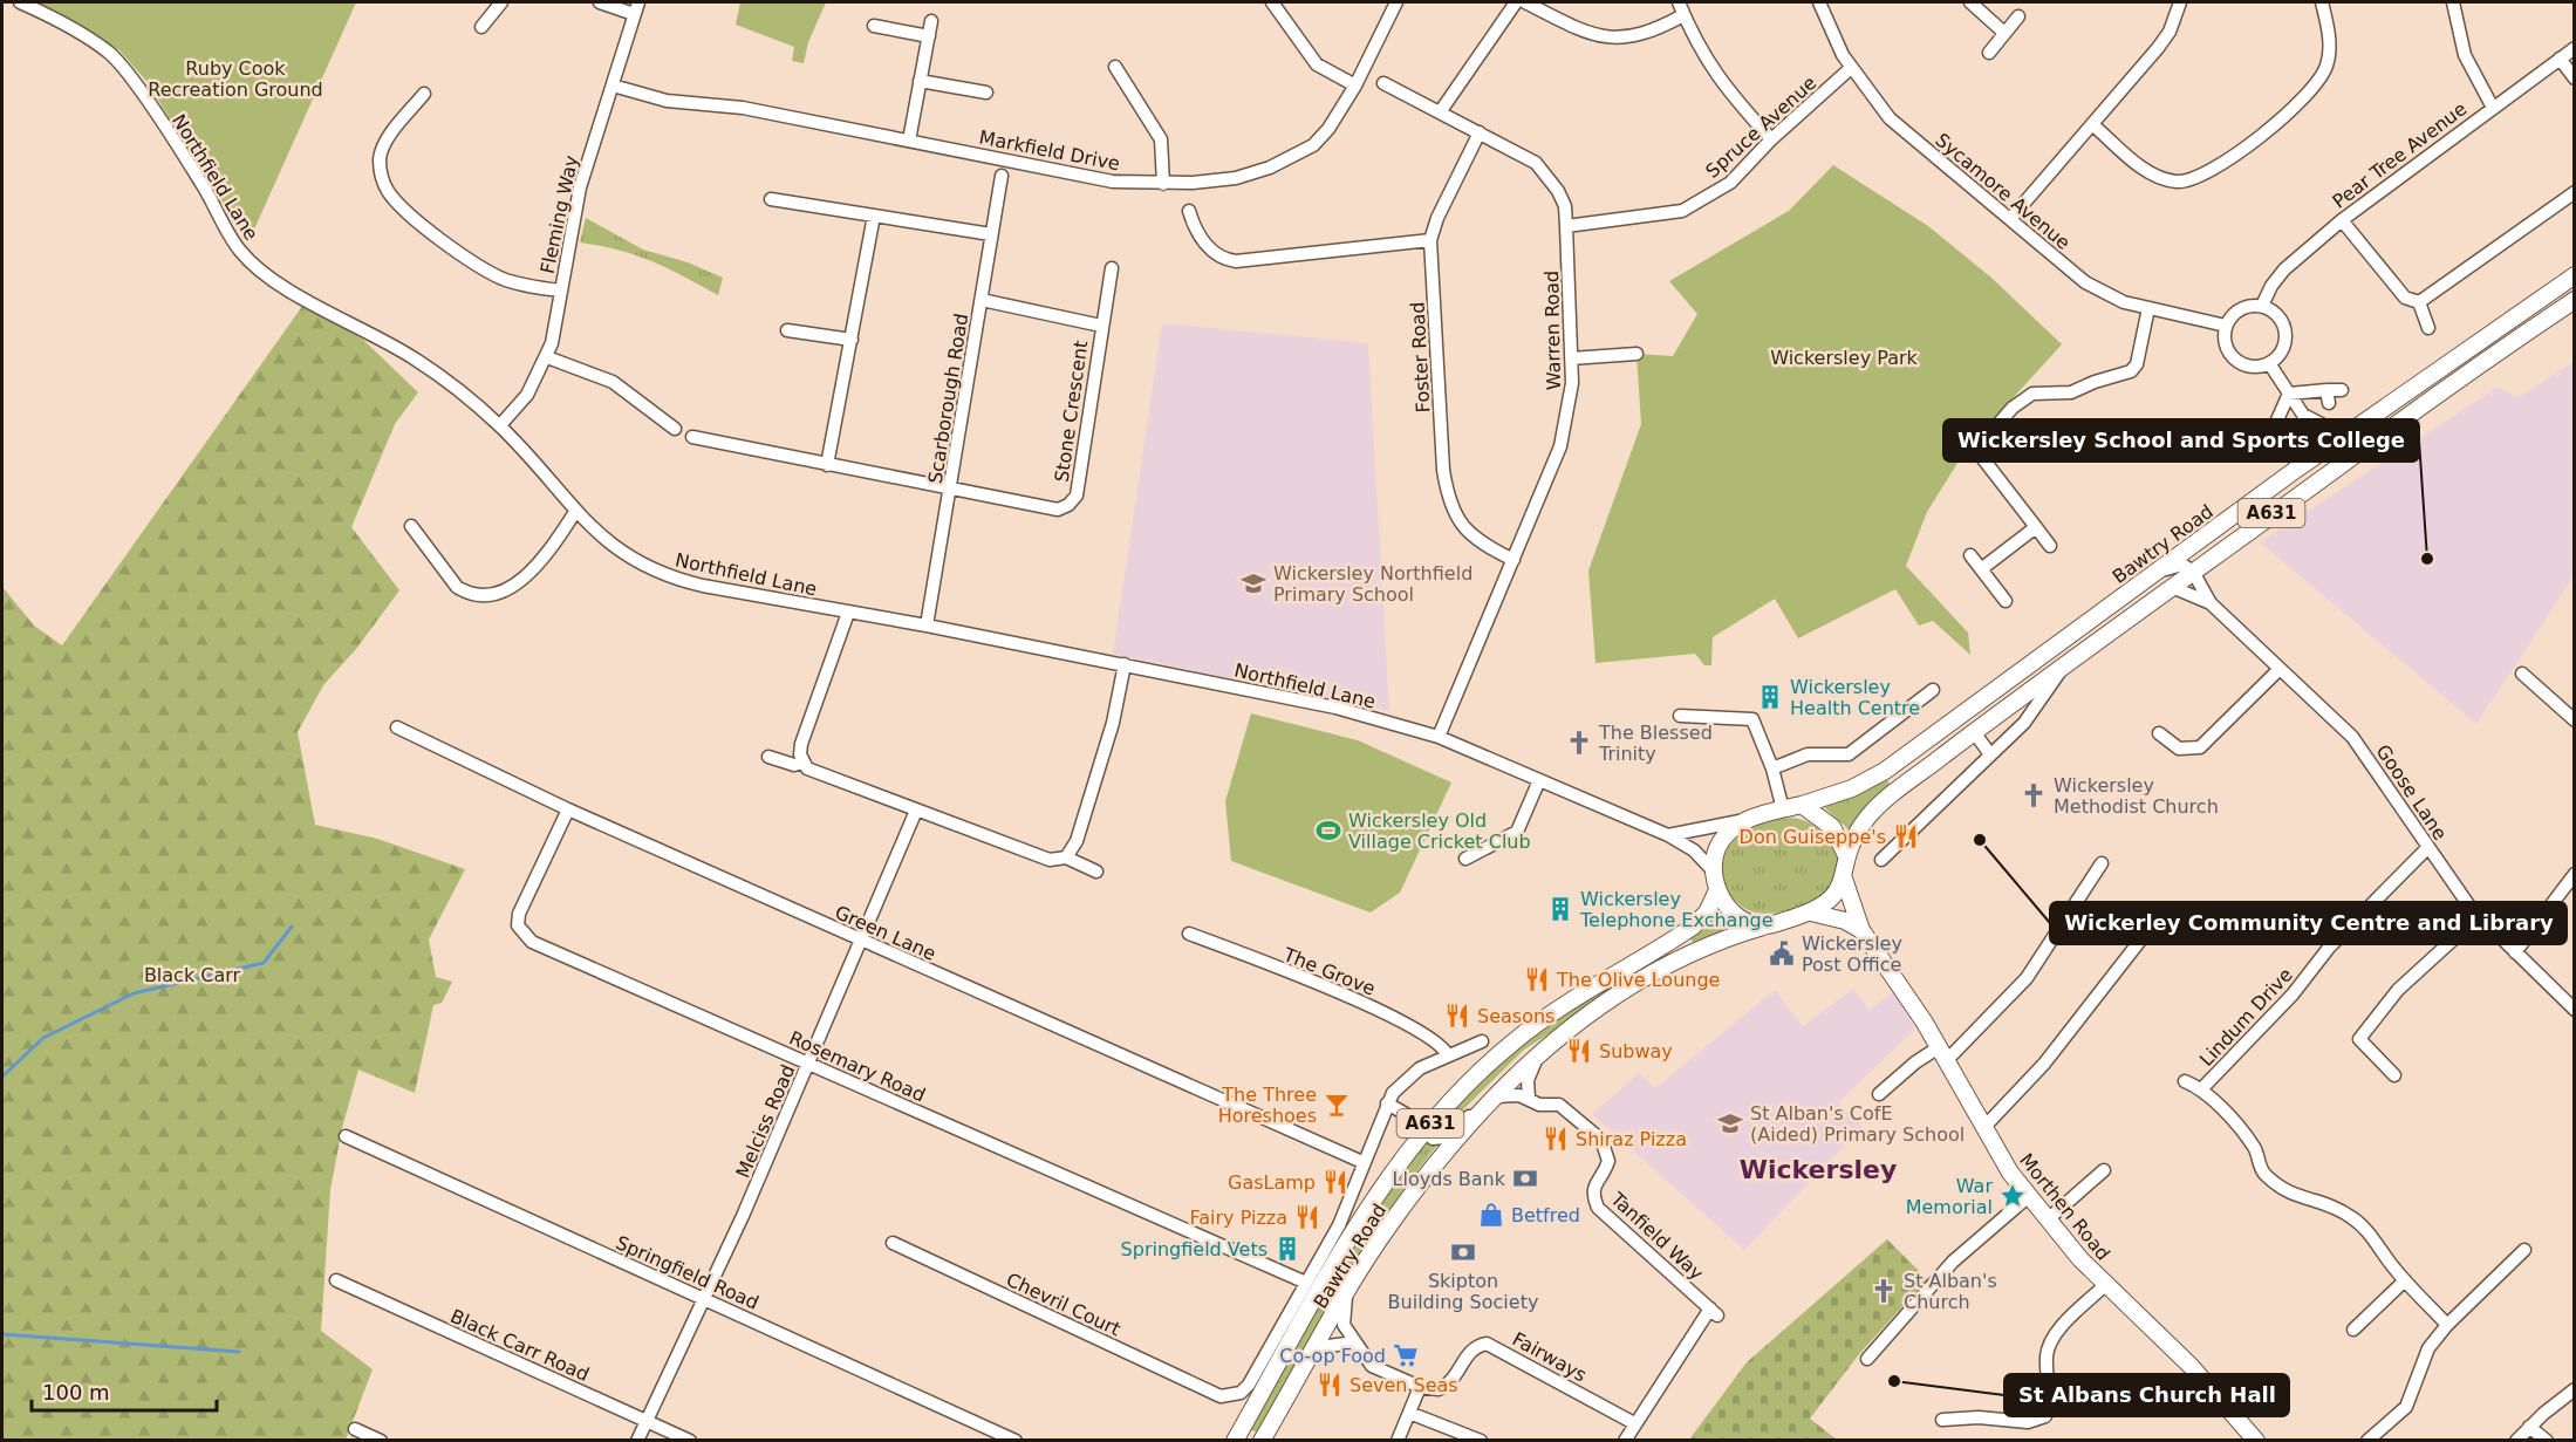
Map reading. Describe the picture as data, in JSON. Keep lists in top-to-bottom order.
{
  "streets": {
    "main road": ["A631", "Bawtry Road", "Morthen Road"],
    "street": [
      "Spruce Avenue",
      "Markfield Drive",
      "Pear Tree Avenue",
      "Northfield Lane",
      "Sycamore Avenue",
      "Fleming Way",
      "Warren Road",
      "Foster Road",
      "Scarborough Road",
      "Stone Crescent",
      "Goose Lane",
      "Green Lane",
      "The Grove",
      "Lindum Drive",
      "Rosemary Road",
      "Melciss Road",
      "Tanfield Way",
      "Springfield Road",
      "Chevril Court",
      "Black Carr Road",
      "Fairways"
    ]
  },
  "crossings": [
    ["Spruce Avenue", "Sycamore Avenue"],
    ["Spruce Avenue", "Warren Road"],
    ["Markfield Drive", "Fleming Way"],
    ["Pear Tree Avenue", "Sycamore Avenue"],
    ["Northfield Lane", "Fleming Way"],
    ["Northfield Lane", "Warren Road"],
    ["Northfield Lane", "Scarborough Road"],
    ["Northfield Lane", "A631"],
    ["Northfield Lane", "Bawtry Road"],
    ["Northfield Lane", "Morthen Road"],
    ["Warren Road", "Foster Road"],
    ["Scarborough Road", "Stone Crescent"],
    ["A631", "Bawtry Road"],
    ["A631", "Morthen Road"],
    ["Bawtry Road", "Goose Lane"],
    ["Bawtry Road", "Green Lane"],
    ["Bawtry Road", "The Grove"],
    ["Bawtry Road", "Rosemary Road"],
    ["Bawtry Road", "Morthen Road"],
    ["Bawtry Road", "Tanfield Way"],
    ["Bawtry Road", "Chevril Court"],
    ["Goose Lane", "Lindum Drive"],
    ["Green Lane", "Rosemary Road"],
    ["Green Lane", "Melciss Road"],
    ["Rosemary Road", "Melciss Road"],
    ["Melciss Road", "Springfield Road"],
    ["Melciss Road", "Black Carr Road"],
    ["Tanfield Way", "Fairways"]
  ],
  "districts": ["Wickersley"],
  "parks": ["Ruby Cook Recreation Ground", "Wickersley Park", "Black Carr"],
  "places": {
    "other": ["Wickersley School and Sports College", "Wickerley Community Centre and Library", "St Albans Church Hall"],
    "school or university": ["Wickersley Northfield Primary School", "St Alban's CofE (Aided) Primary School"],
    "building": ["Wickersley Health Centre", "Wickersley Telephone Exchange", "Springfield Vets"],
    "church": ["The Blessed Trinity", "Wickersley Methodist Church", "St Alban's Church"],
    "sports": ["Wickersley Old Village Cricket Club"],
    "restaurant": [
      "Don Guiseppe's",
      "The Olive Lounge",
      "Seasons",
      "Subway",
      "Shiraz Pizza",
      "GasLamp",
      "Fairy Pizza",
      "Seven Seas"
    ],
    "public building": ["Wickersley Post Office"],
    "bar": ["The Three Horeshoes"],
    "bank": ["Lloyds Bank", "Skipton Building Society"],
    "place": ["War Memorial"],
    "shop": ["Betfred"],
    "supermarket": ["Co-op Food"]
  },
  "scale_bar": "100 m"
}
